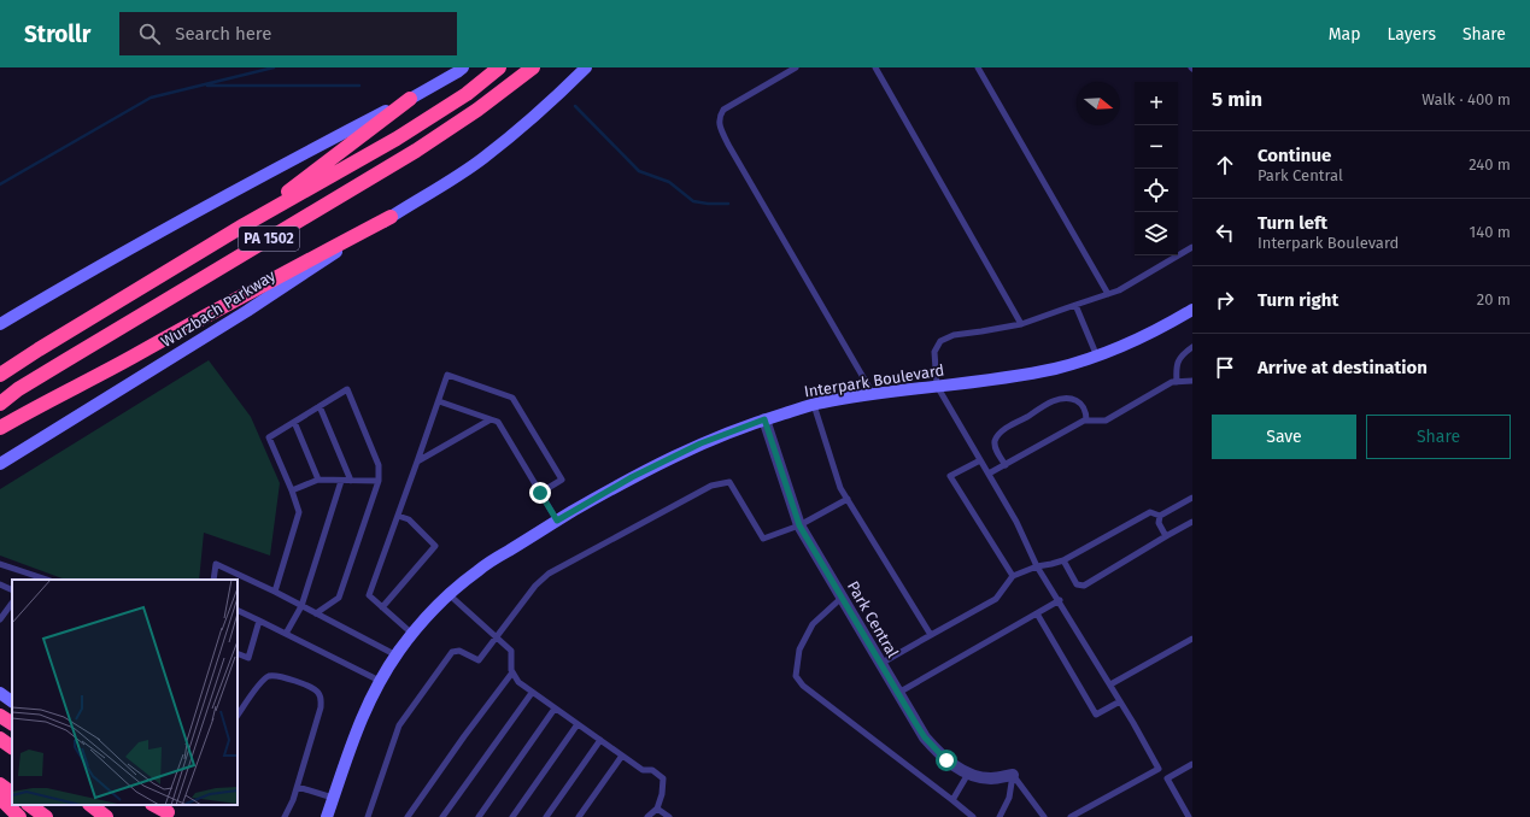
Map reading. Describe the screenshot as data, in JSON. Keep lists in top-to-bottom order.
{
  "streets": {
    "highway": ["PA 1502"],
    "main road": ["Wurzbach Parkway", "Interpark Boulevard"],
    "street": ["Park Central"]
  },
  "crossings": [
    ["Interpark Boulevard", "Park Central"]
  ],
  "north": "right",
  "page": {
    "header": "Strollr",
    "search": "Search here",
    "nav": ["Map", "Layers", "Share"],
    "heading": ["5 min", "Walk · 400 m"],
    "map_buttons": ["+", "−"],
    "list": [
      ["Continue", "Park Central", "240 m"],
      ["Turn left", "Interpark Boulevard", "140 m"],
      ["Turn right", "20 m"],
      "Arrive at destination"
    ],
    "buttons": ["Save", "Share"]
  }
}
